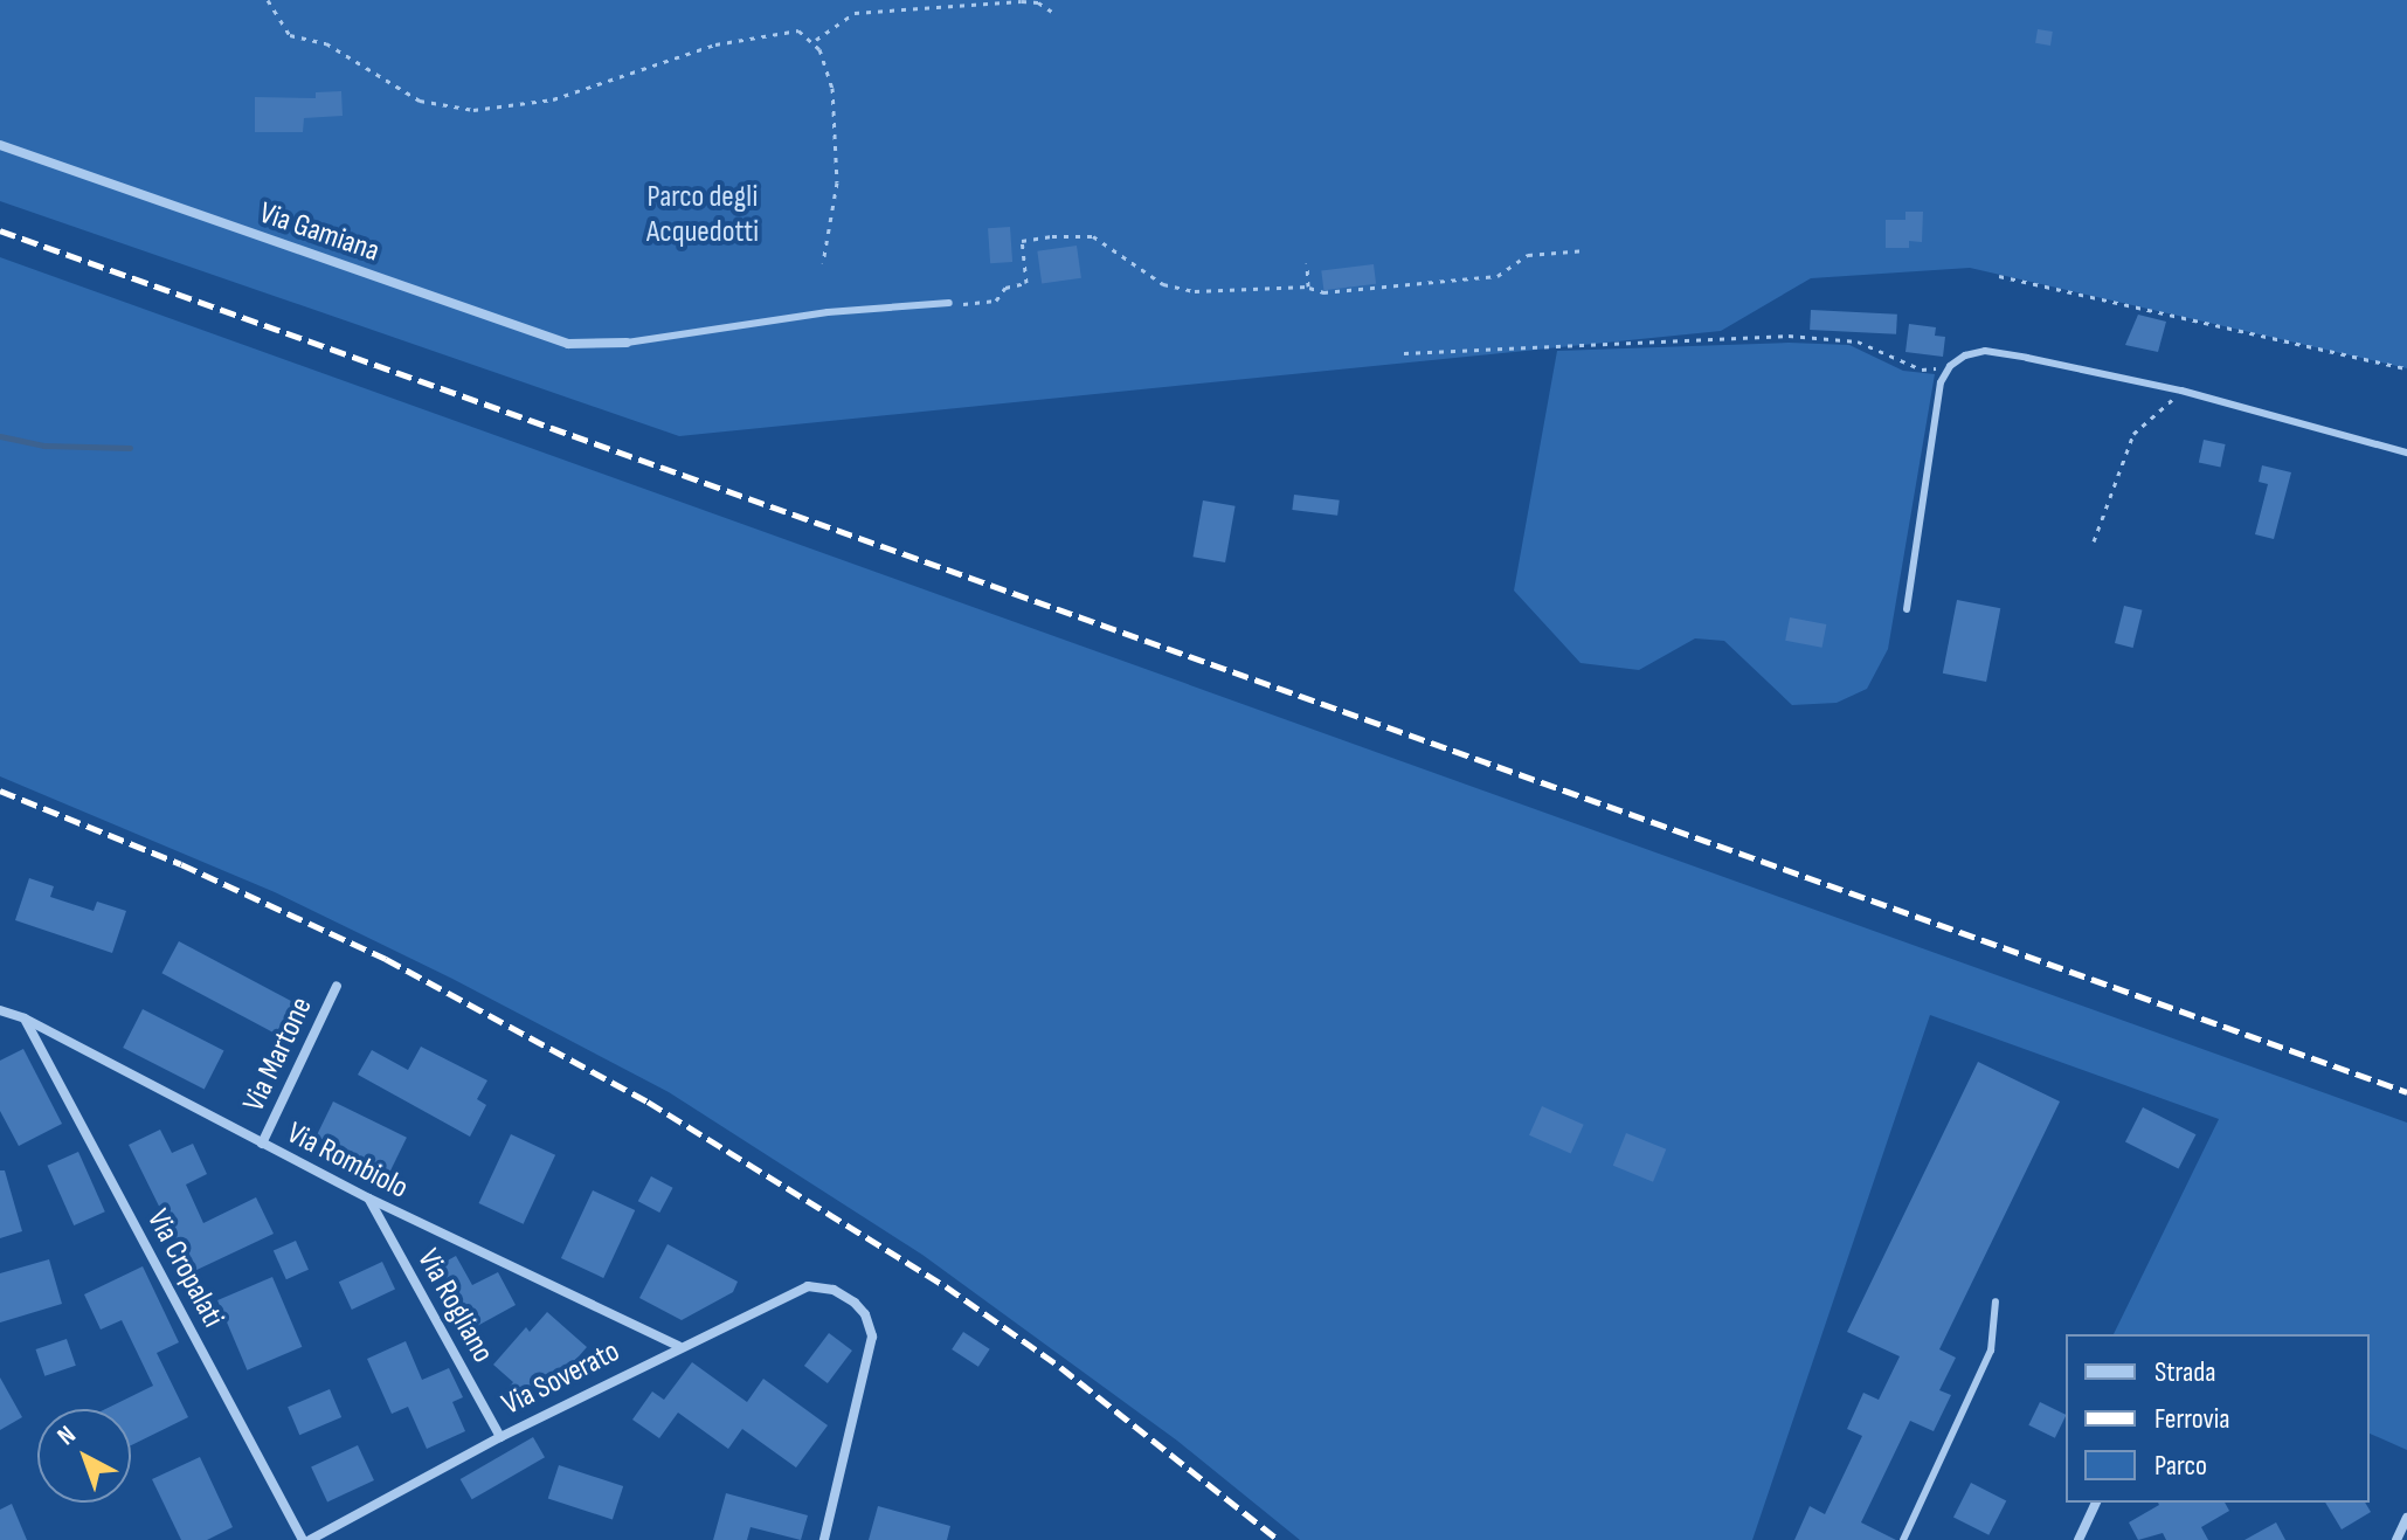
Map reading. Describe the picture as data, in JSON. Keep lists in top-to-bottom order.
{
  "streets": {
    "street": [
      "Via Gamiana",
      "Via Martone",
      "Via Rombiolo",
      "Via Cropalati",
      "Via Rogliano",
      "Via Soverato"
    ]
  },
  "crossings": [
    ["Via Martone", "Via Rombiolo"],
    ["Via Rombiolo", "Via Cropalati"],
    ["Via Rombiolo", "Via Rogliano"],
    ["Via Rombiolo", "Via Soverato"],
    ["Via Rogliano", "Via Soverato"]
  ],
  "parks": ["Parco degli Acquedotti"],
  "legend": ["Strada", "Ferrovia", "Parco"],
  "north": "top left"
}
